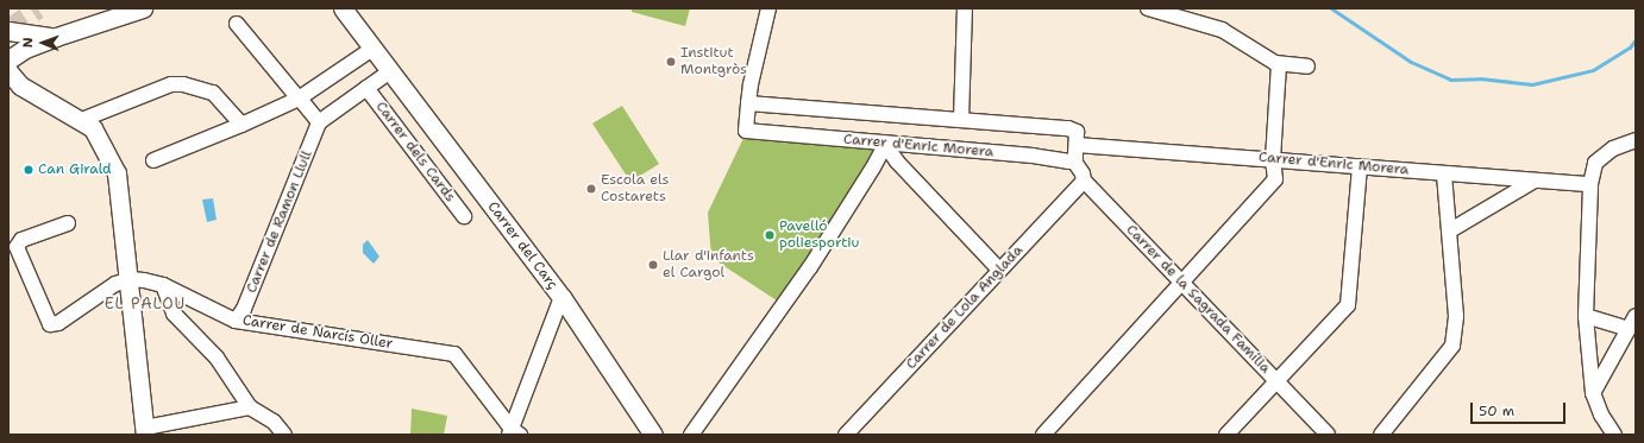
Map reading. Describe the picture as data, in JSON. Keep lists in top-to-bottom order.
{
  "streets": {
    "street": [
      "Carrer d'Enric Morera",
      "Carrer dels Cards",
      "Carrer de Ramon Llull",
      "Carrer del Carç",
      "Carrer de la Sagrada Família",
      "Carrer de Lola Anglada",
      "Carrer de Narcís Oller"
    ]
  },
  "crossings": [
    ["Carrer d'Enric Morera", "Carrer de la Sagrada Família"],
    ["Carrer de Ramon Llull", "Carrer de Narcís Oller"],
    ["Carrer de la Sagrada Família", "Carrer de Lola Anglada"]
  ],
  "districts": ["EL PALOU"],
  "places": [
    "Institut Montgròs",
    "Can Girald",
    "Escola els Costarets",
    "Pavelló poliesportiu",
    "Llar d'infants el Cargol"
  ],
  "scale_bar": "50 m",
  "north": "left"
}
